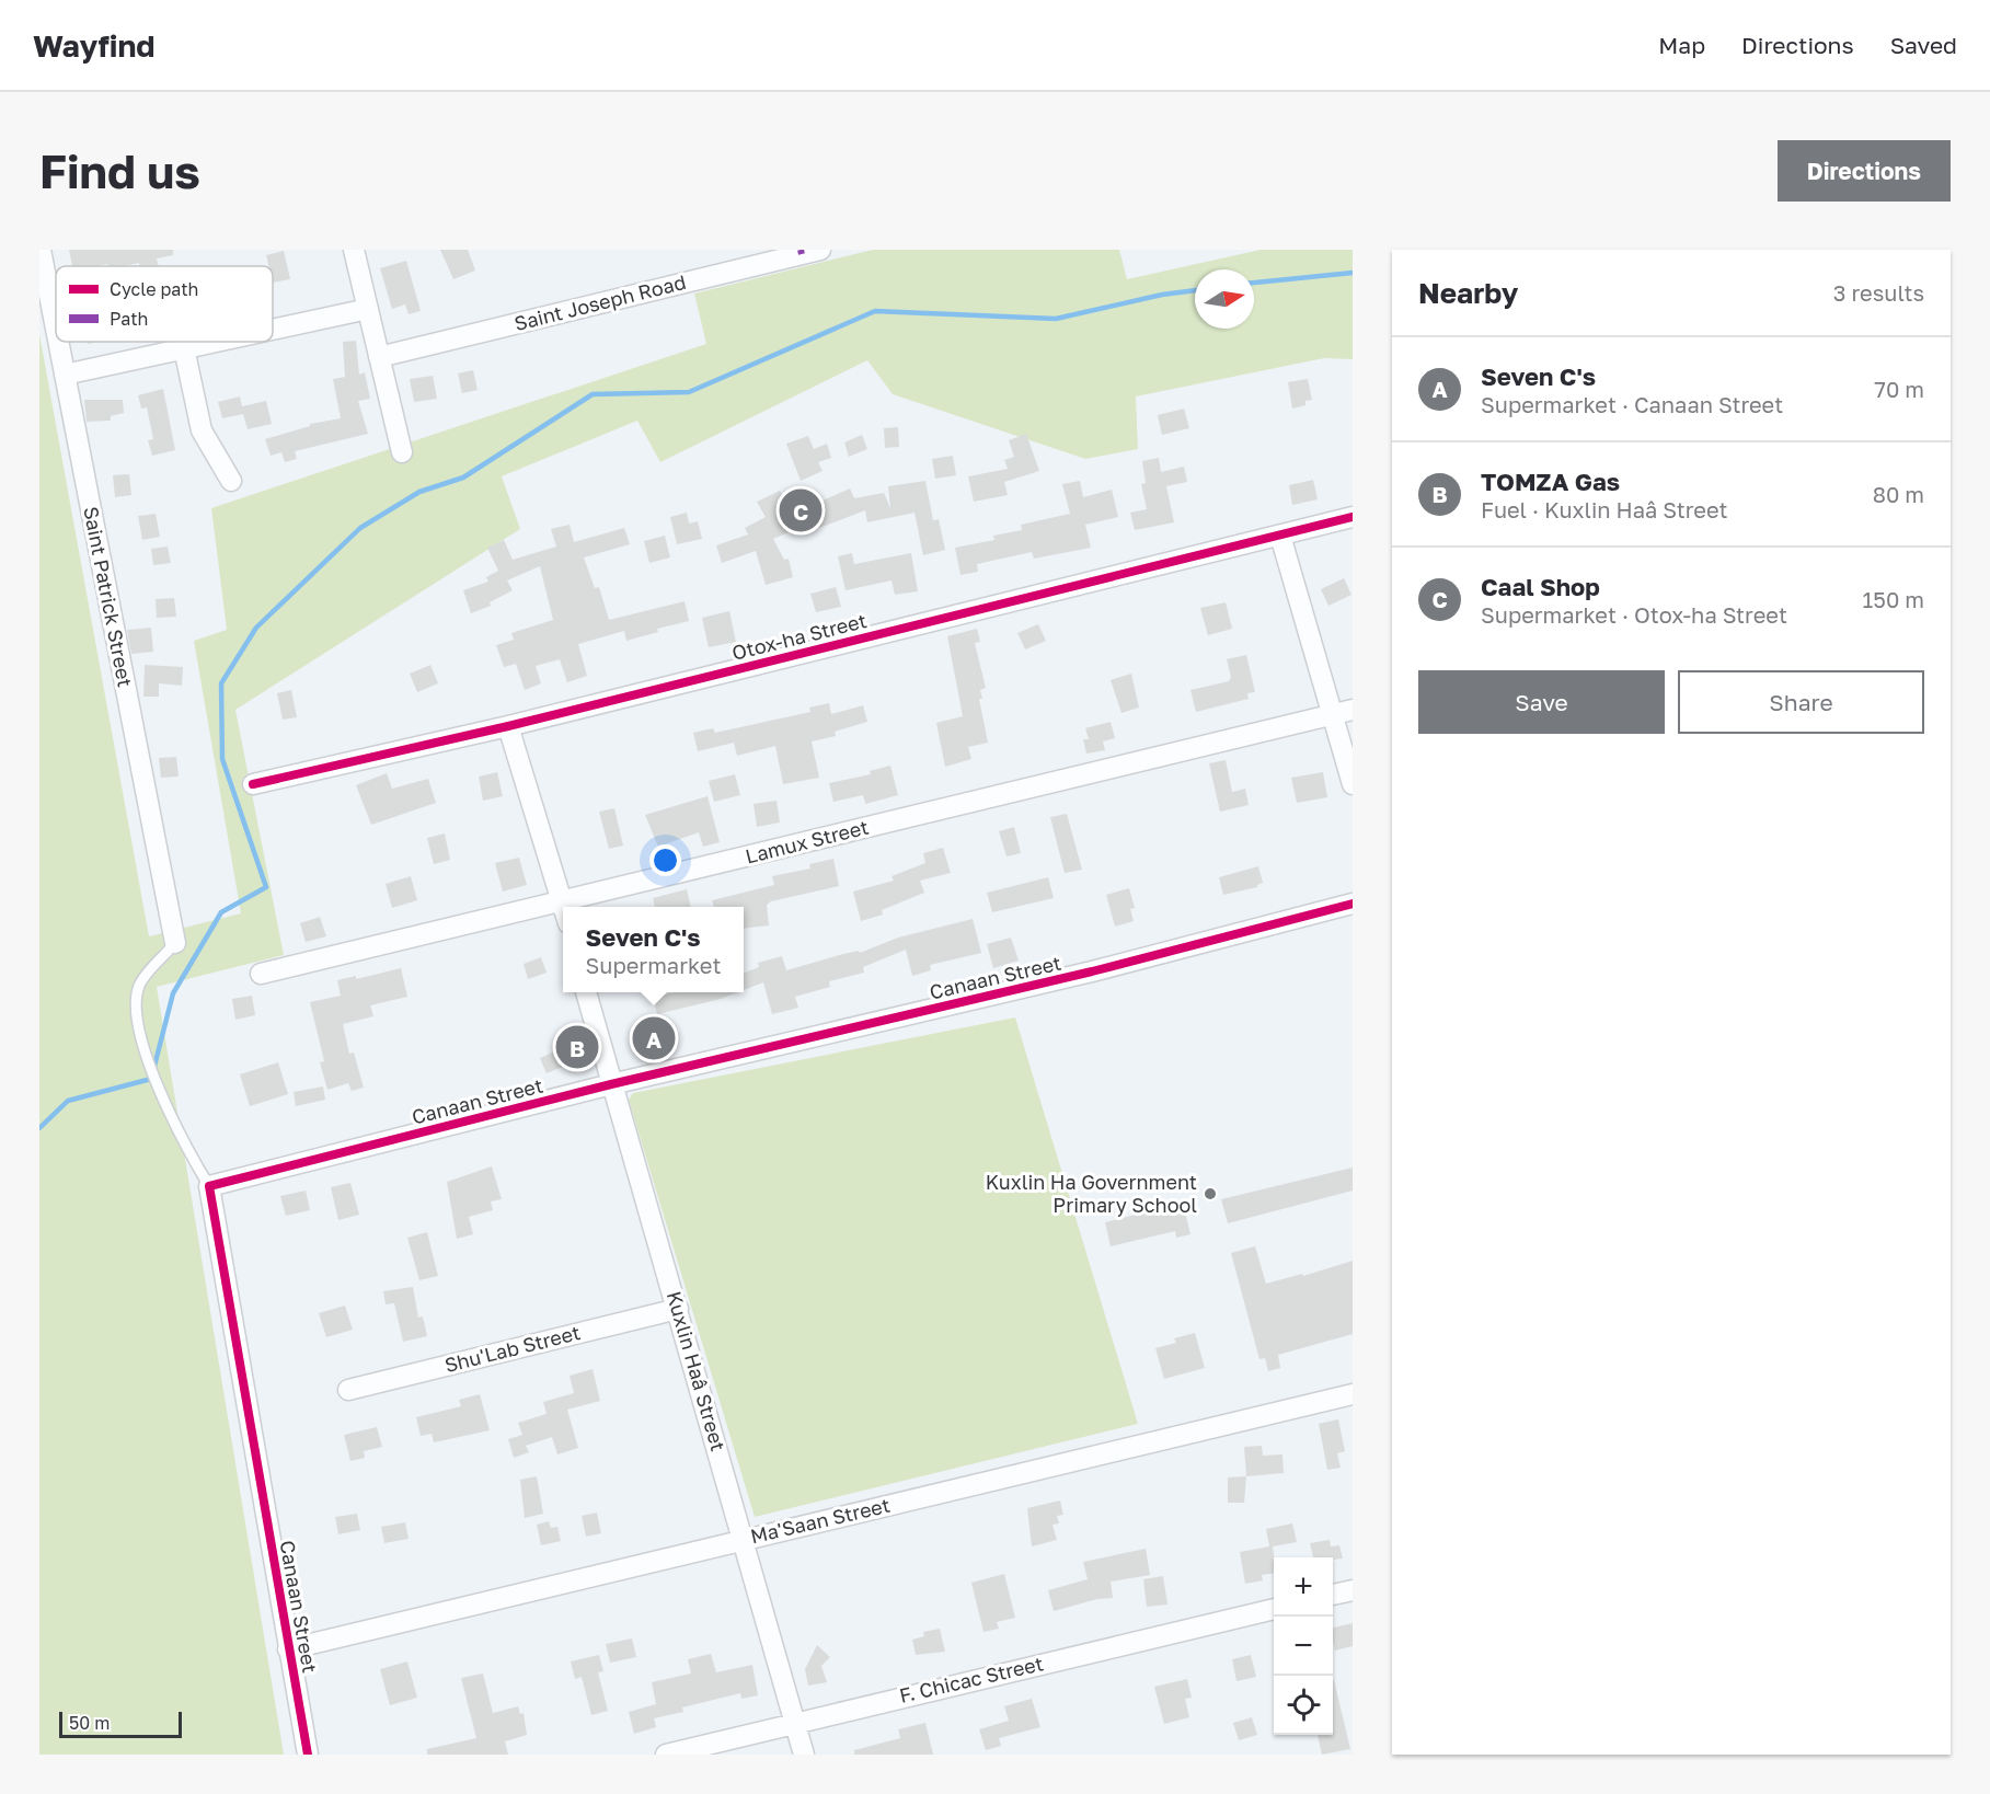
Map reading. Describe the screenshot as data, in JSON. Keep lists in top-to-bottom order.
{
  "streets": {
    "street": [
      "Saint Joseph Road",
      "Saint Patrick Street",
      "Otox-ha Street",
      "Lamux Street",
      "Canaan Street",
      "Shu'Lab Street",
      "Kuxlin Haâ Street",
      "Ma'Saan Street",
      "F. Chicac Street"
    ]
  },
  "crossings": [
    ["Canaan Street", "Kuxlin Haâ Street"],
    ["Canaan Street", "Ma'Saan Street"],
    ["Shu'Lab Street", "Kuxlin Haâ Street"],
    ["Kuxlin Haâ Street", "Ma'Saan Street"],
    ["Kuxlin Haâ Street", "F. Chicac Street"]
  ],
  "places": ["Kuxlin Ha Government Primary School"],
  "legend": ["Cycle path", "Path"],
  "scale_bar": "50 m",
  "north": "right",
  "page": {
    "header": "Wayfind",
    "nav": ["Map", "Directions", "Saved"],
    "buttons": [
      "Directions",
      ["Save", "Share"]
    ],
    "title": "Find us",
    "heading": ["Nearby", "3 results"],
    "list": [
      {
        "mark": "A",
        "name": "Seven C's",
        "note": "Supermarket · Canaan Street",
        "value": "70 m"
      },
      {
        "mark": "B",
        "name": "TOMZA Gas",
        "note": "Fuel · Kuxlin Haâ Street",
        "value": "80 m"
      },
      {
        "mark": "C",
        "name": "Caal Shop",
        "note": "Supermarket · Otox-ha Street",
        "value": "150 m"
      }
    ],
    "pins": ["C", "A", "B"],
    "popup": ["Seven C's", "Supermarket"],
    "map_buttons": ["+", "−"],
    "scale": "50 m"
  }
}
